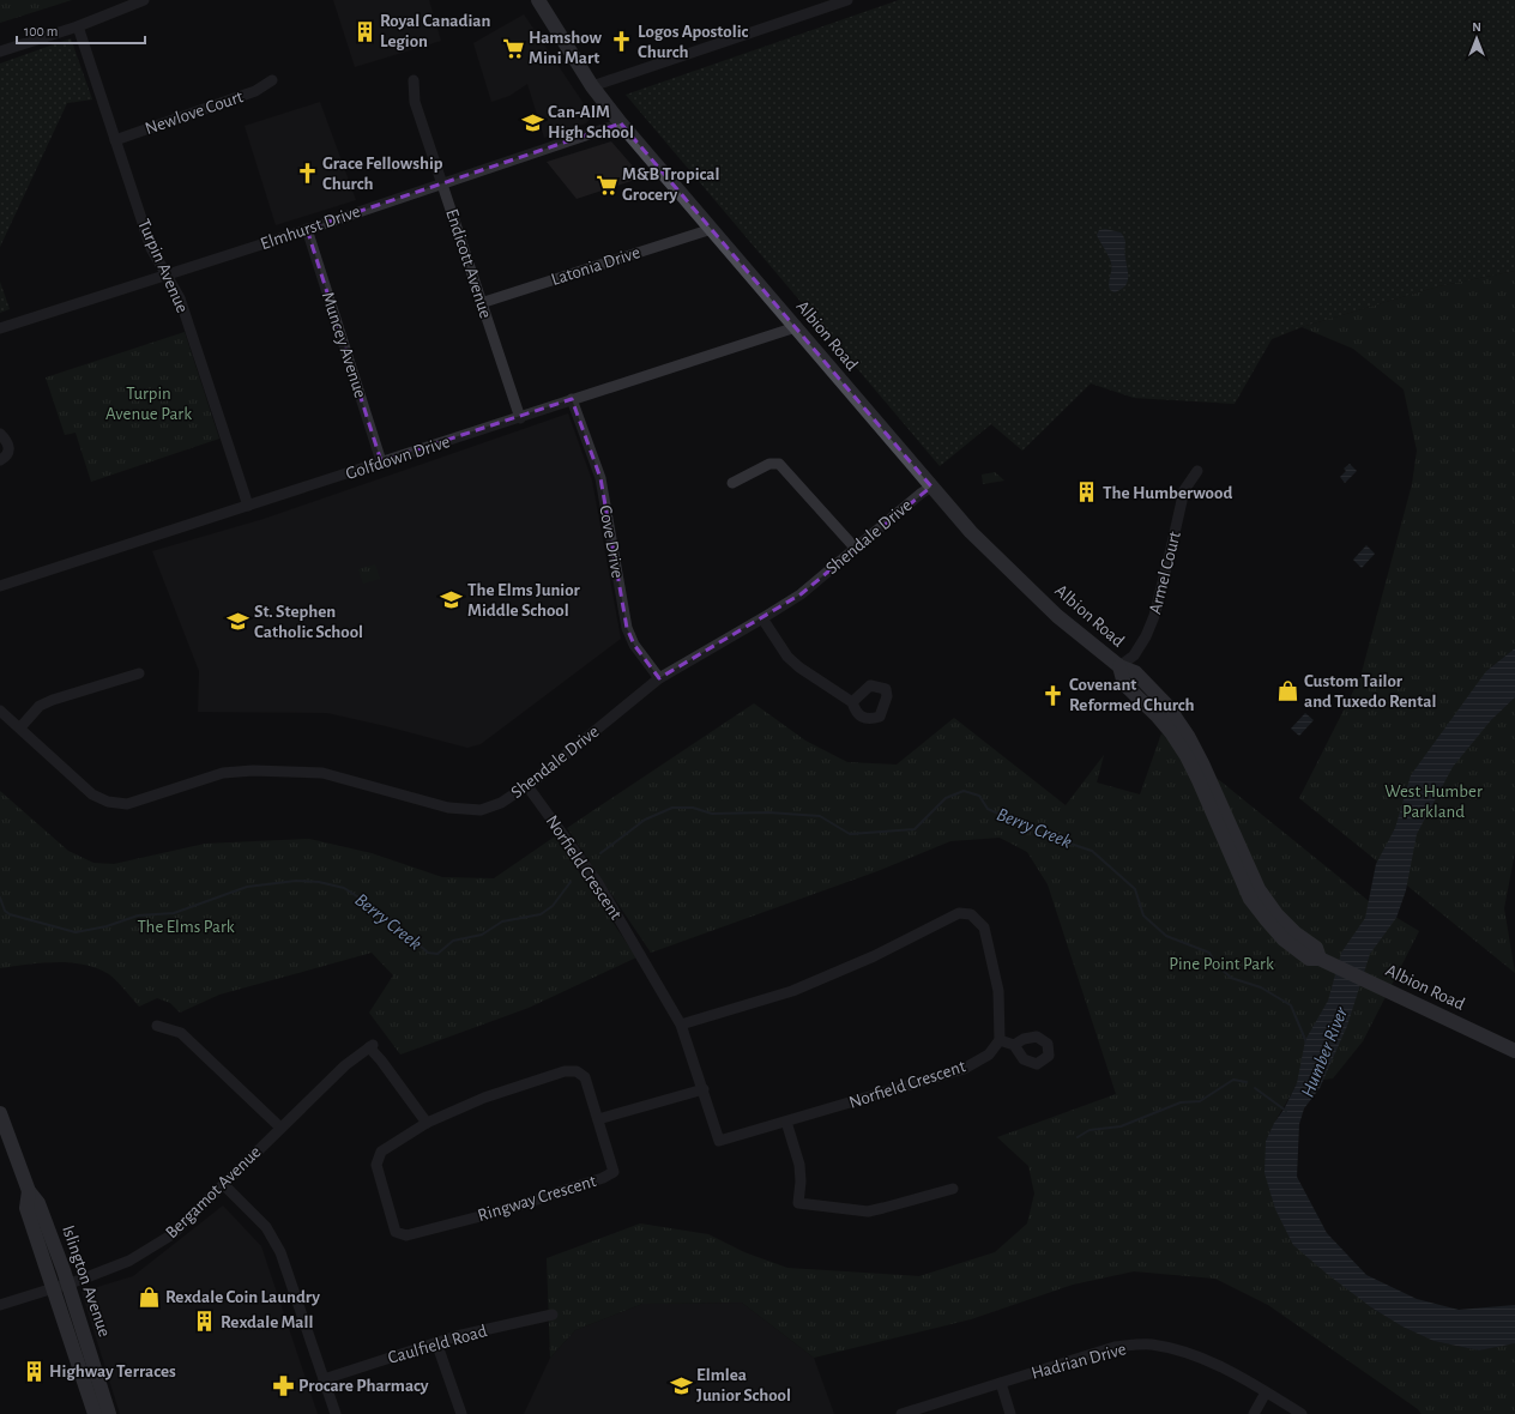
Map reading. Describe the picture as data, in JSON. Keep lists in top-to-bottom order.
{
  "streets": {
    "main road": ["Albion Road", "Islington Avenue"],
    "street": [
      "Newlove Court",
      "Elmhurst Drive",
      "Endicott Avenue",
      "Turpin Avenue",
      "Latonia Drive",
      "Muncey Avenue",
      "Golfdown Drive",
      "Shendale Drive",
      "Cove Drive",
      "Armel Court",
      "Norfield Crescent",
      "Bergamot Avenue",
      "Ringway Crescent",
      "Caulfield Road",
      "Hadrian Drive"
    ]
  },
  "crossings": [
    ["Newlove Court", "Turpin Avenue"],
    ["Elmhurst Drive", "Endicott Avenue"],
    ["Elmhurst Drive", "Turpin Avenue"],
    ["Elmhurst Drive", "Albion Road"],
    ["Elmhurst Drive", "Muncey Avenue"],
    ["Endicott Avenue", "Latonia Drive"],
    ["Endicott Avenue", "Golfdown Drive"],
    ["Turpin Avenue", "Golfdown Drive"],
    ["Latonia Drive", "Albion Road"],
    ["Albion Road", "Golfdown Drive"],
    ["Albion Road", "Shendale Drive"],
    ["Albion Road", "Armel Court"],
    ["Muncey Avenue", "Golfdown Drive"],
    ["Golfdown Drive", "Cove Drive"],
    ["Shendale Drive", "Cove Drive"],
    ["Shendale Drive", "Norfield Crescent"],
    ["Bergamot Avenue", "Ringway Crescent"],
    ["Bergamot Avenue", "Islington Avenue"]
  ],
  "water": ["Berry Creek", "Humber River"],
  "parks": [
    "Turpin Avenue Park",
    "West Humber Parkland",
    "The Elms Park",
    "Pine Point Park"
  ],
  "places": {
    "building": [
      "Royal Canadian Legion",
      "The Humberwood",
      "Rexdale Mall",
      "Highway Terraces"
    ],
    "church": ["Logos Apostolic Church", "Grace Fellowship Church", "Covenant Reformed Church"],
    "supermarket": ["Hamshow Mini Mart", "M&B Tropical Grocery"],
    "school or university": [
      "Can-AIM High School",
      "The Elms Junior Middle School",
      "St. Stephen Catholic School",
      "Elmlea Junior School"
    ],
    "shop": ["Custom Tailor and Tuxedo Rental", "Rexdale Coin Laundry"],
    "pharmacy": ["Procare Pharmacy"]
  },
  "scale_bar": "100 m",
  "north": "top"
}
